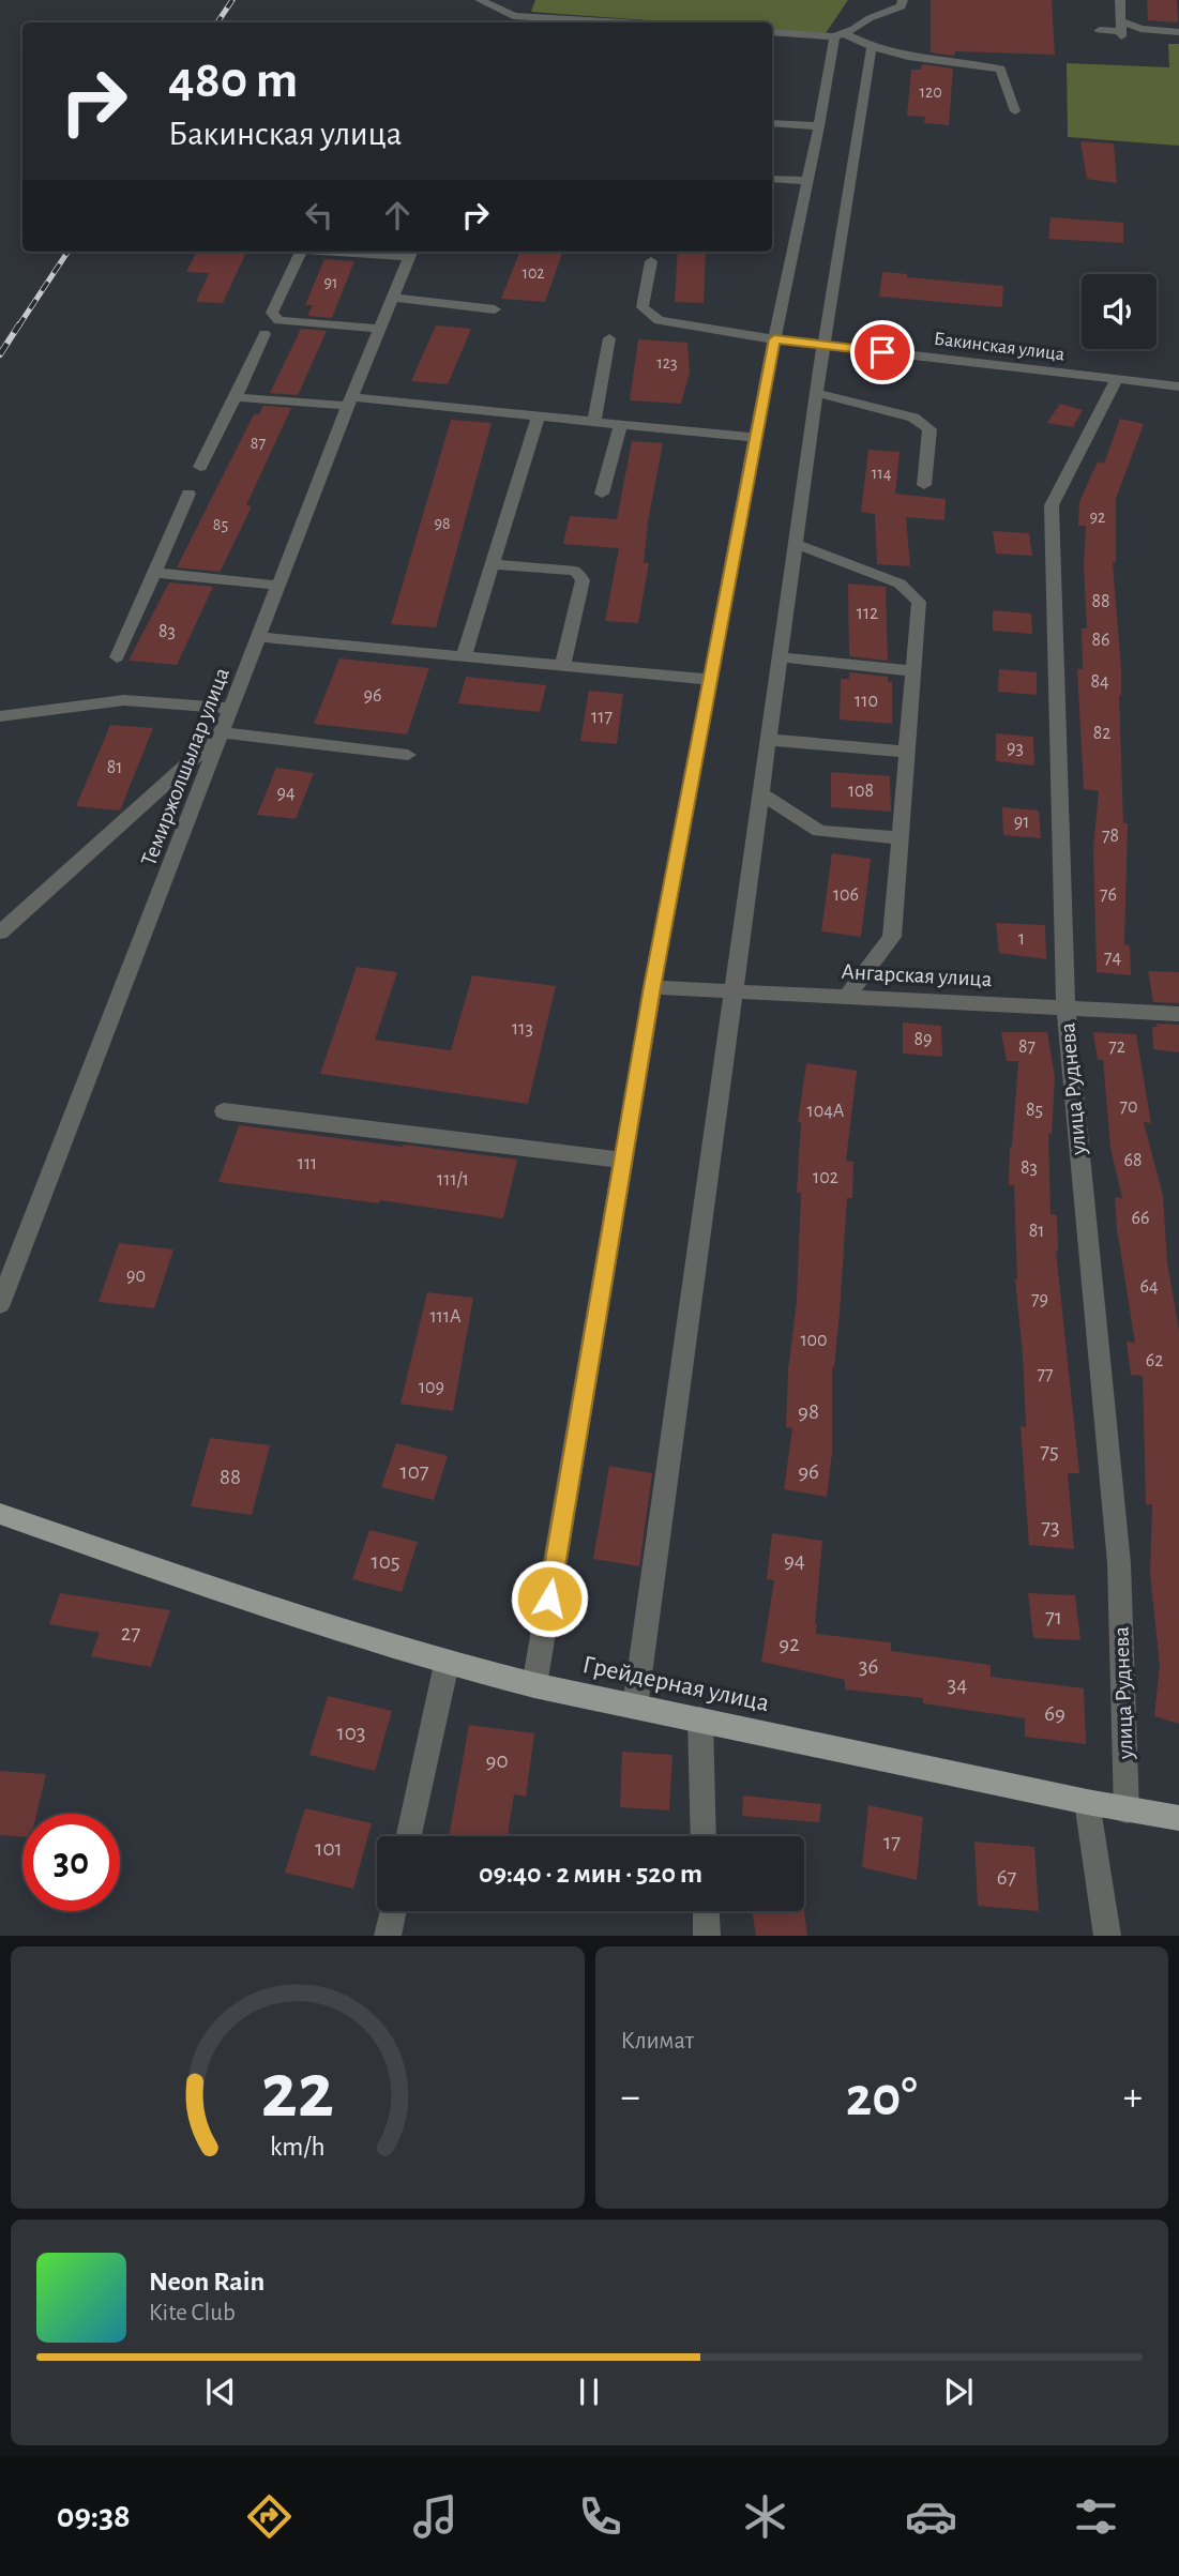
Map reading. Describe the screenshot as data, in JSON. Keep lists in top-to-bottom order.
{
  "streets": {
    "main road": ["Грейдерная улица"],
    "street": [
      "Бакинская улица",
      "Темиржолшылар улица",
      "Ангарская улица",
      "улица Руднева"
    ]
  },
  "crossings": [
    ["Бакинская улица", "улица Руднева"],
    ["Ангарская улица", "улица Руднева"],
    ["улица Руднева", "Грейдерная улица"]
  ],
  "house_numbers": [
    "120",
    "102",
    "91",
    "123",
    "87",
    "114",
    "92",
    "98",
    "85",
    "88",
    "112",
    "83",
    "86",
    "84",
    "96",
    "110",
    "117",
    "82",
    "93",
    "81",
    "108",
    "94",
    "91",
    "78",
    "106",
    "76",
    "1",
    "74",
    "113",
    "89",
    "87",
    "72",
    "70",
    "85",
    "104А",
    "68",
    "111",
    "83",
    "102",
    "111/1",
    "66",
    "81",
    "90",
    "64",
    "79",
    "111А",
    "100",
    "62",
    "77",
    "109",
    "98",
    "75",
    "107",
    "96",
    "88",
    "73",
    "94",
    "105",
    "71",
    "27",
    "92",
    "36",
    "34",
    "69",
    "103",
    "90",
    "17",
    "101",
    "67"
  ],
  "page": {
    "turn": ["480 m", "Бакинская улица"],
    "limit": "30",
    "trip": "09:40 · 2 мин · 520 m",
    "tile": "Климат",
    "heat": ["−", "20°", "+"],
    "song": ["Neon Rain", "Kite Club"],
    "tabs": "09:38",
    "gauge": ["22", "km/h"]
  }
}
